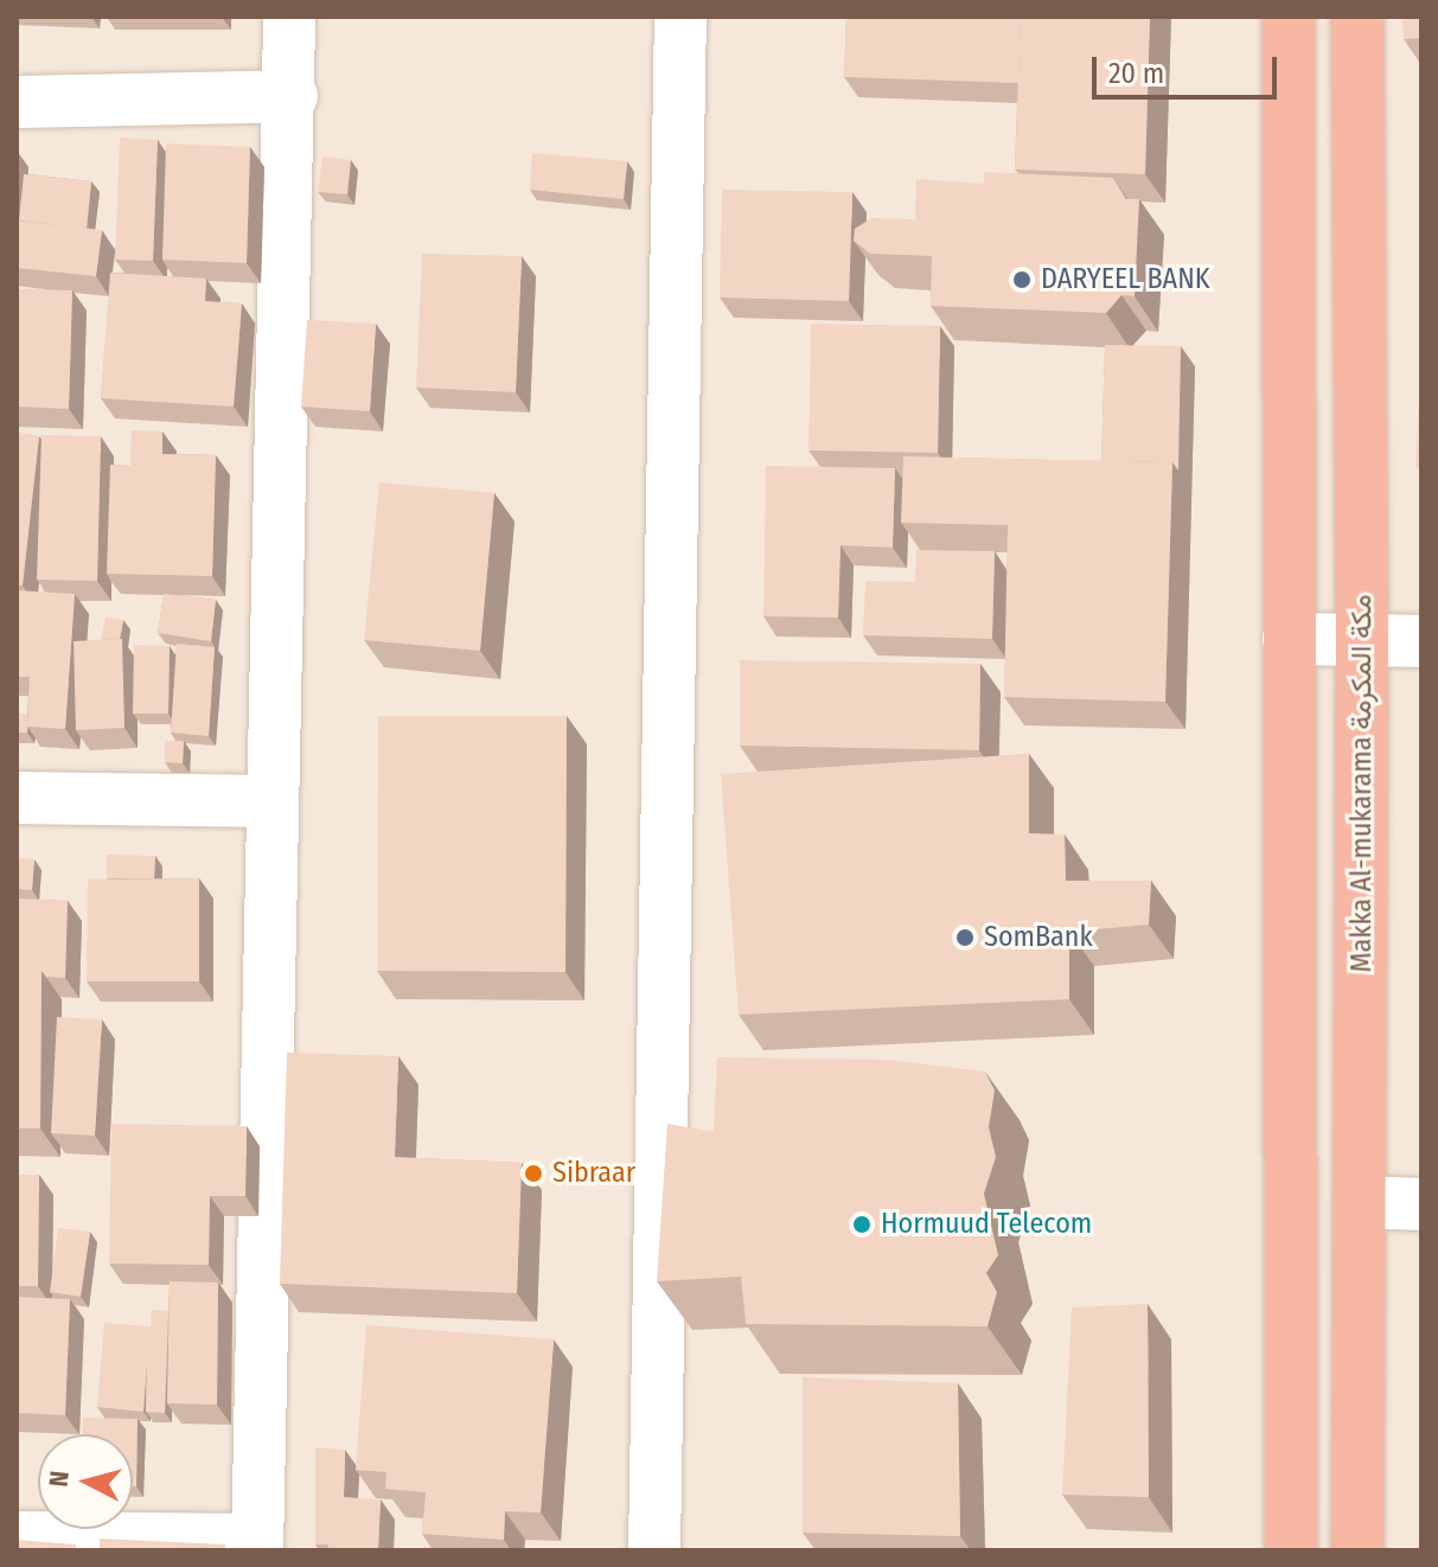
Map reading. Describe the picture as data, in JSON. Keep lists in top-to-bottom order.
{
  "streets": {
    "highway": ["Makka Al-mukarama مكة المكرمة"]
  },
  "places": [
    "DARYEEL BANK",
    "SomBank",
    "Sibraar",
    "Hormuud Telecom"
  ],
  "scale_bar": "20 m",
  "north": "left"
}
